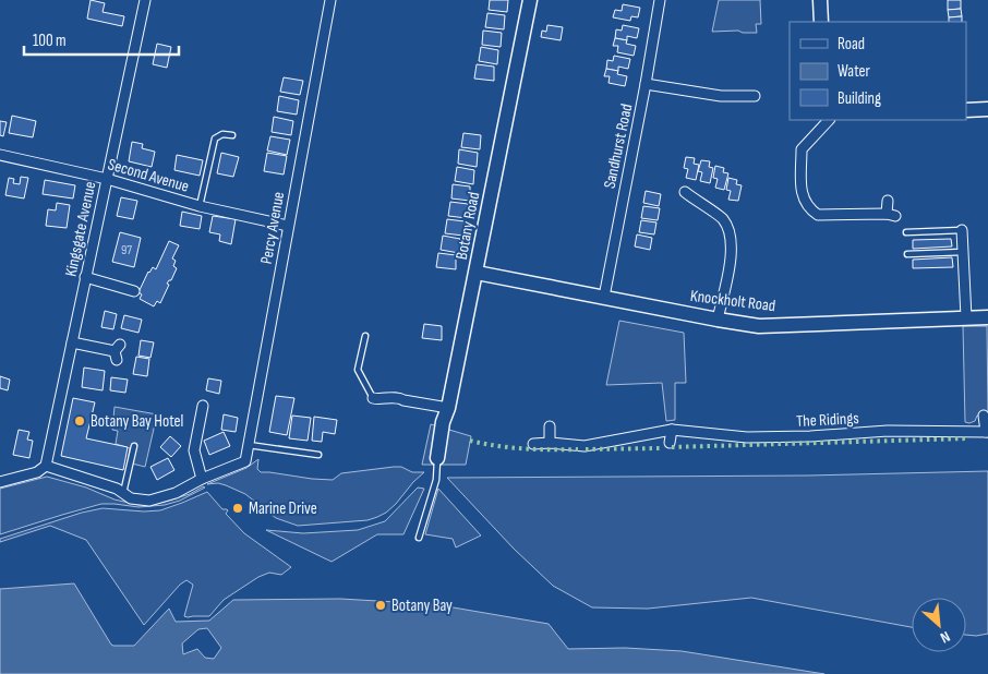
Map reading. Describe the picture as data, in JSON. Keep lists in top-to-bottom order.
{
  "streets": {
    "street": [
      "Sandhurst Road",
      "Second Avenue",
      "Botany Road",
      "Percy Avenue",
      "Kingsgate Avenue",
      "Knockholt Road",
      "The Ridings"
    ]
  },
  "crossings": [
    ["Sandhurst Road", "Knockholt Road"],
    ["Second Avenue", "Percy Avenue"],
    ["Second Avenue", "Kingsgate Avenue"],
    ["Botany Road", "Knockholt Road"]
  ],
  "places": ["Botany Bay Hotel", "Marine Drive", "Botany Bay"],
  "house_numbers": ["97"],
  "legend": ["Road", "Water", "Building"],
  "scale_bar": "100 m",
  "north": "bottom right"
}
